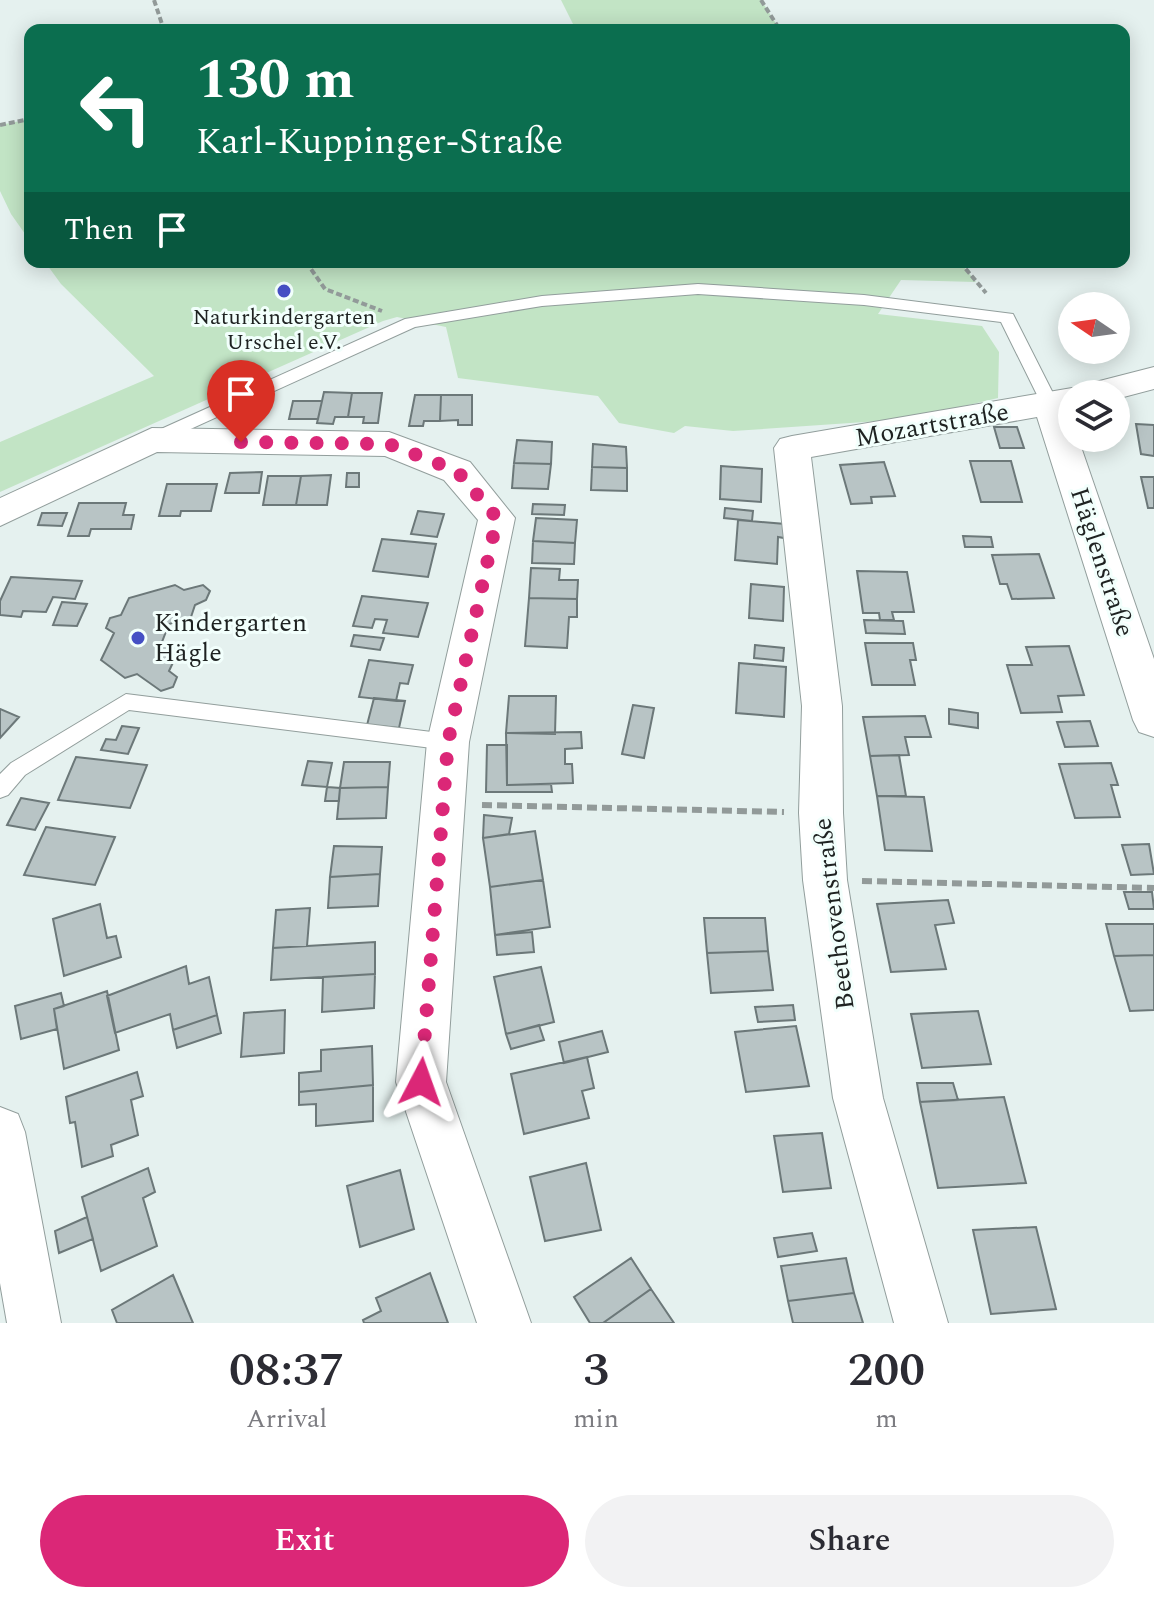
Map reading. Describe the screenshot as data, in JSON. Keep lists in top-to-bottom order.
{
  "streets": {
    "street": ["Mozartstraße", "Häglenstraße", "Beethovenstraße"]
  },
  "crossings": [
    ["Mozartstraße", "Beethovenstraße"]
  ],
  "places": ["Naturkindergarten Urschel e.V.", "Kindergarten Hägle"],
  "north": "left",
  "page": {
    "turn": ["130 m", "Karl-Kuppinger-Straße"],
    "then": "Then",
    "eta": [
      "08:37",
      "Arrival",
      "3",
      "min",
      "200",
      "m"
    ],
    "buttons": ["Exit", "Share"]
  }
}
